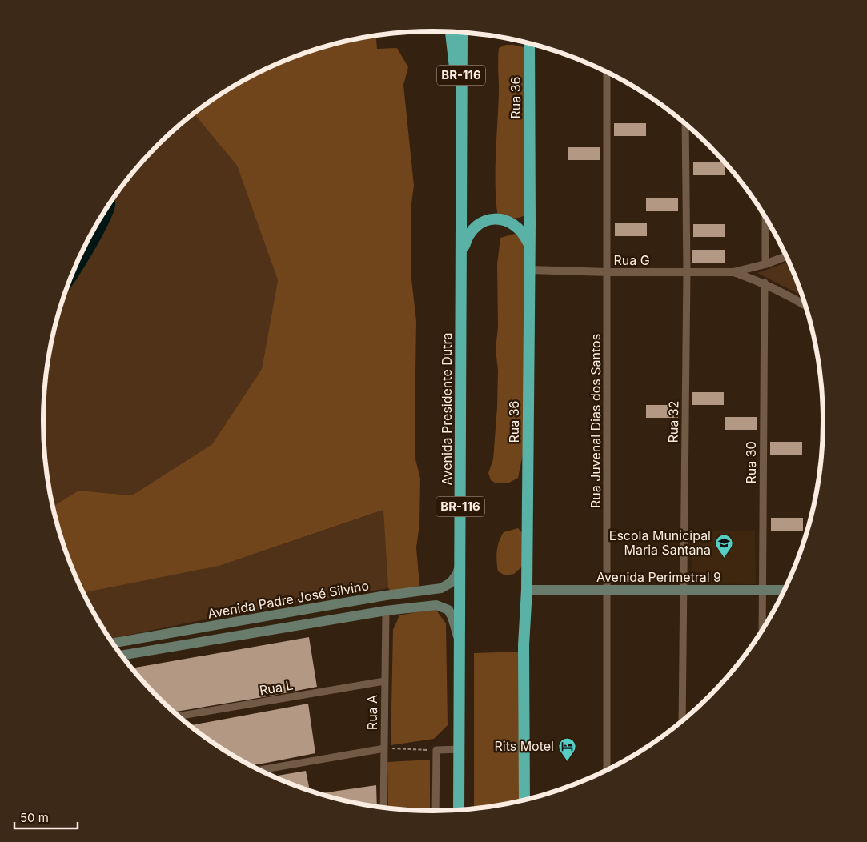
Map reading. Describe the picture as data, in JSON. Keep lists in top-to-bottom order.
{
  "streets": {
    "highway": ["BR-116", "Rua 36", "Avenida Presidente Dutra"],
    "main road": ["Avenida Perimetral 9", "Avenida Padre José Silvino"],
    "street": [
      "Rua G",
      "Rua Juvenal Dias dos Santos",
      "Rua 32",
      "Rua 30",
      "Rua L",
      "Rua A"
    ]
  },
  "crossings": [
    ["Rua 36", "Rua G"],
    ["Rua 36", "Avenida Perimetral 9"],
    ["Rua G", "Rua Juvenal Dias dos Santos"],
    ["Rua G", "Rua 32"],
    ["Avenida Presidente Dutra", "Avenida Padre José Silvino"],
    ["Rua Juvenal Dias dos Santos", "Avenida Perimetral 9"],
    ["Rua 32", "Avenida Perimetral 9"],
    ["Rua 30", "Avenida Perimetral 9"],
    ["Avenida Padre José Silvino", "Rua A"],
    ["Rua L", "Rua A"]
  ],
  "places": {
    "school or university": ["Escola Municipal Maria Santana"],
    "hotel": ["Rits Motel"]
  },
  "scale_bar": "50 m"
}
